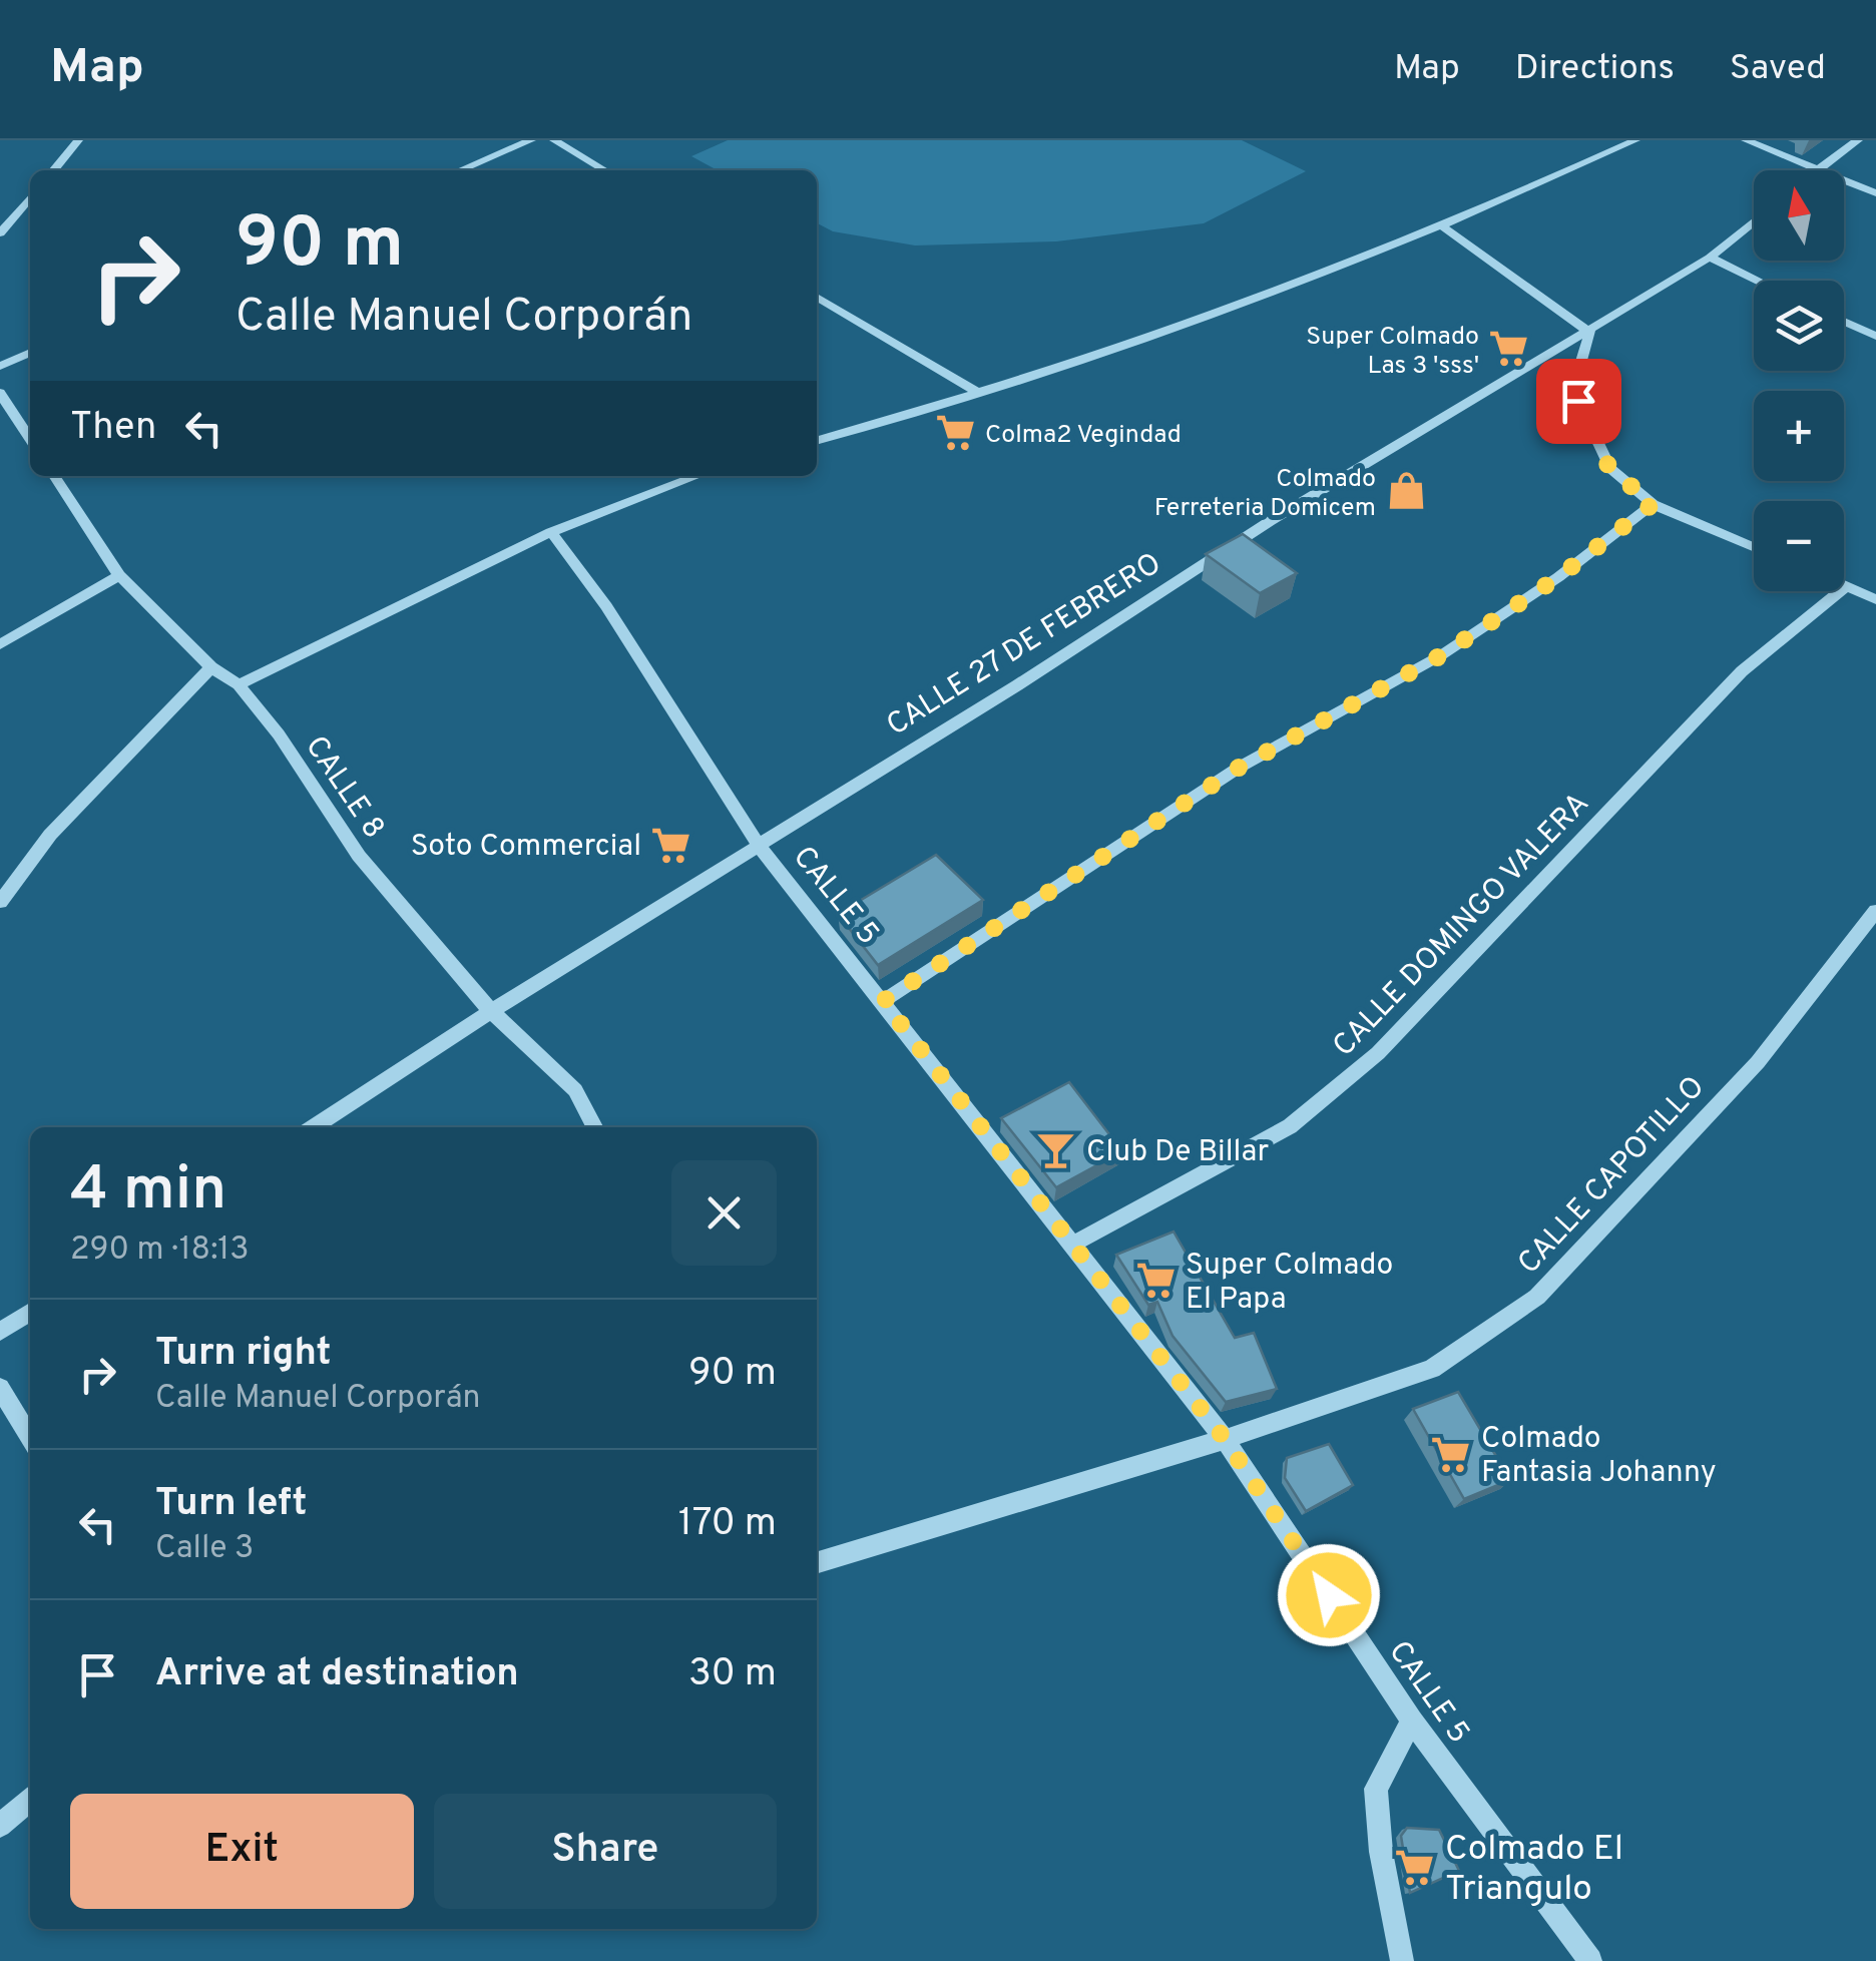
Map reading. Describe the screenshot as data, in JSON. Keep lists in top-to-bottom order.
{
  "streets": {
    "street": [
      "CALLE 27 DE FEBRERO",
      "CALLE 8",
      "CALLE 5",
      "CALLE DOMINGO VALERA",
      "CALLE CAPOTILLO"
    ]
  },
  "crossings": [
    ["CALLE 27 DE FEBRERO", "CALLE 8"],
    ["CALLE 27 DE FEBRERO", "CALLE 5"],
    ["CALLE 5", "CALLE DOMINGO VALERA"],
    ["CALLE 5", "CALLE CAPOTILLO"]
  ],
  "places": {
    "supermarket": [
      "Super Colmado Las 3 'sss'",
      "Colma2 Vegindad",
      "Soto Commercial",
      "Super Colmado El Papa",
      "Colmado Fantasia Johanny",
      "Colmado El Triangulo"
    ],
    "shop": ["Colmado Ferreteria Domicem"],
    "bar": ["Club De Billar"]
  },
  "north": "top",
  "page": {
    "header": "Map",
    "nav": ["Map", "Directions", "Saved"],
    "map_buttons": ["+", "−"],
    "turn": ["90 m", "Calle Manuel Corporán"],
    "then": "Then",
    "heading": ["4 min", "290 m · 18:13"],
    "list": [
      {
        "name": "Turn right",
        "note": "Calle Manuel Corporán",
        "value": "90 m"
      },
      {
        "name": "Turn left",
        "note": "Calle 3",
        "value": "170 m"
      },
      {
        "name": "Arrive at destination",
        "value": "30 m"
      }
    ],
    "buttons": ["Exit", "Share"]
  }
}
